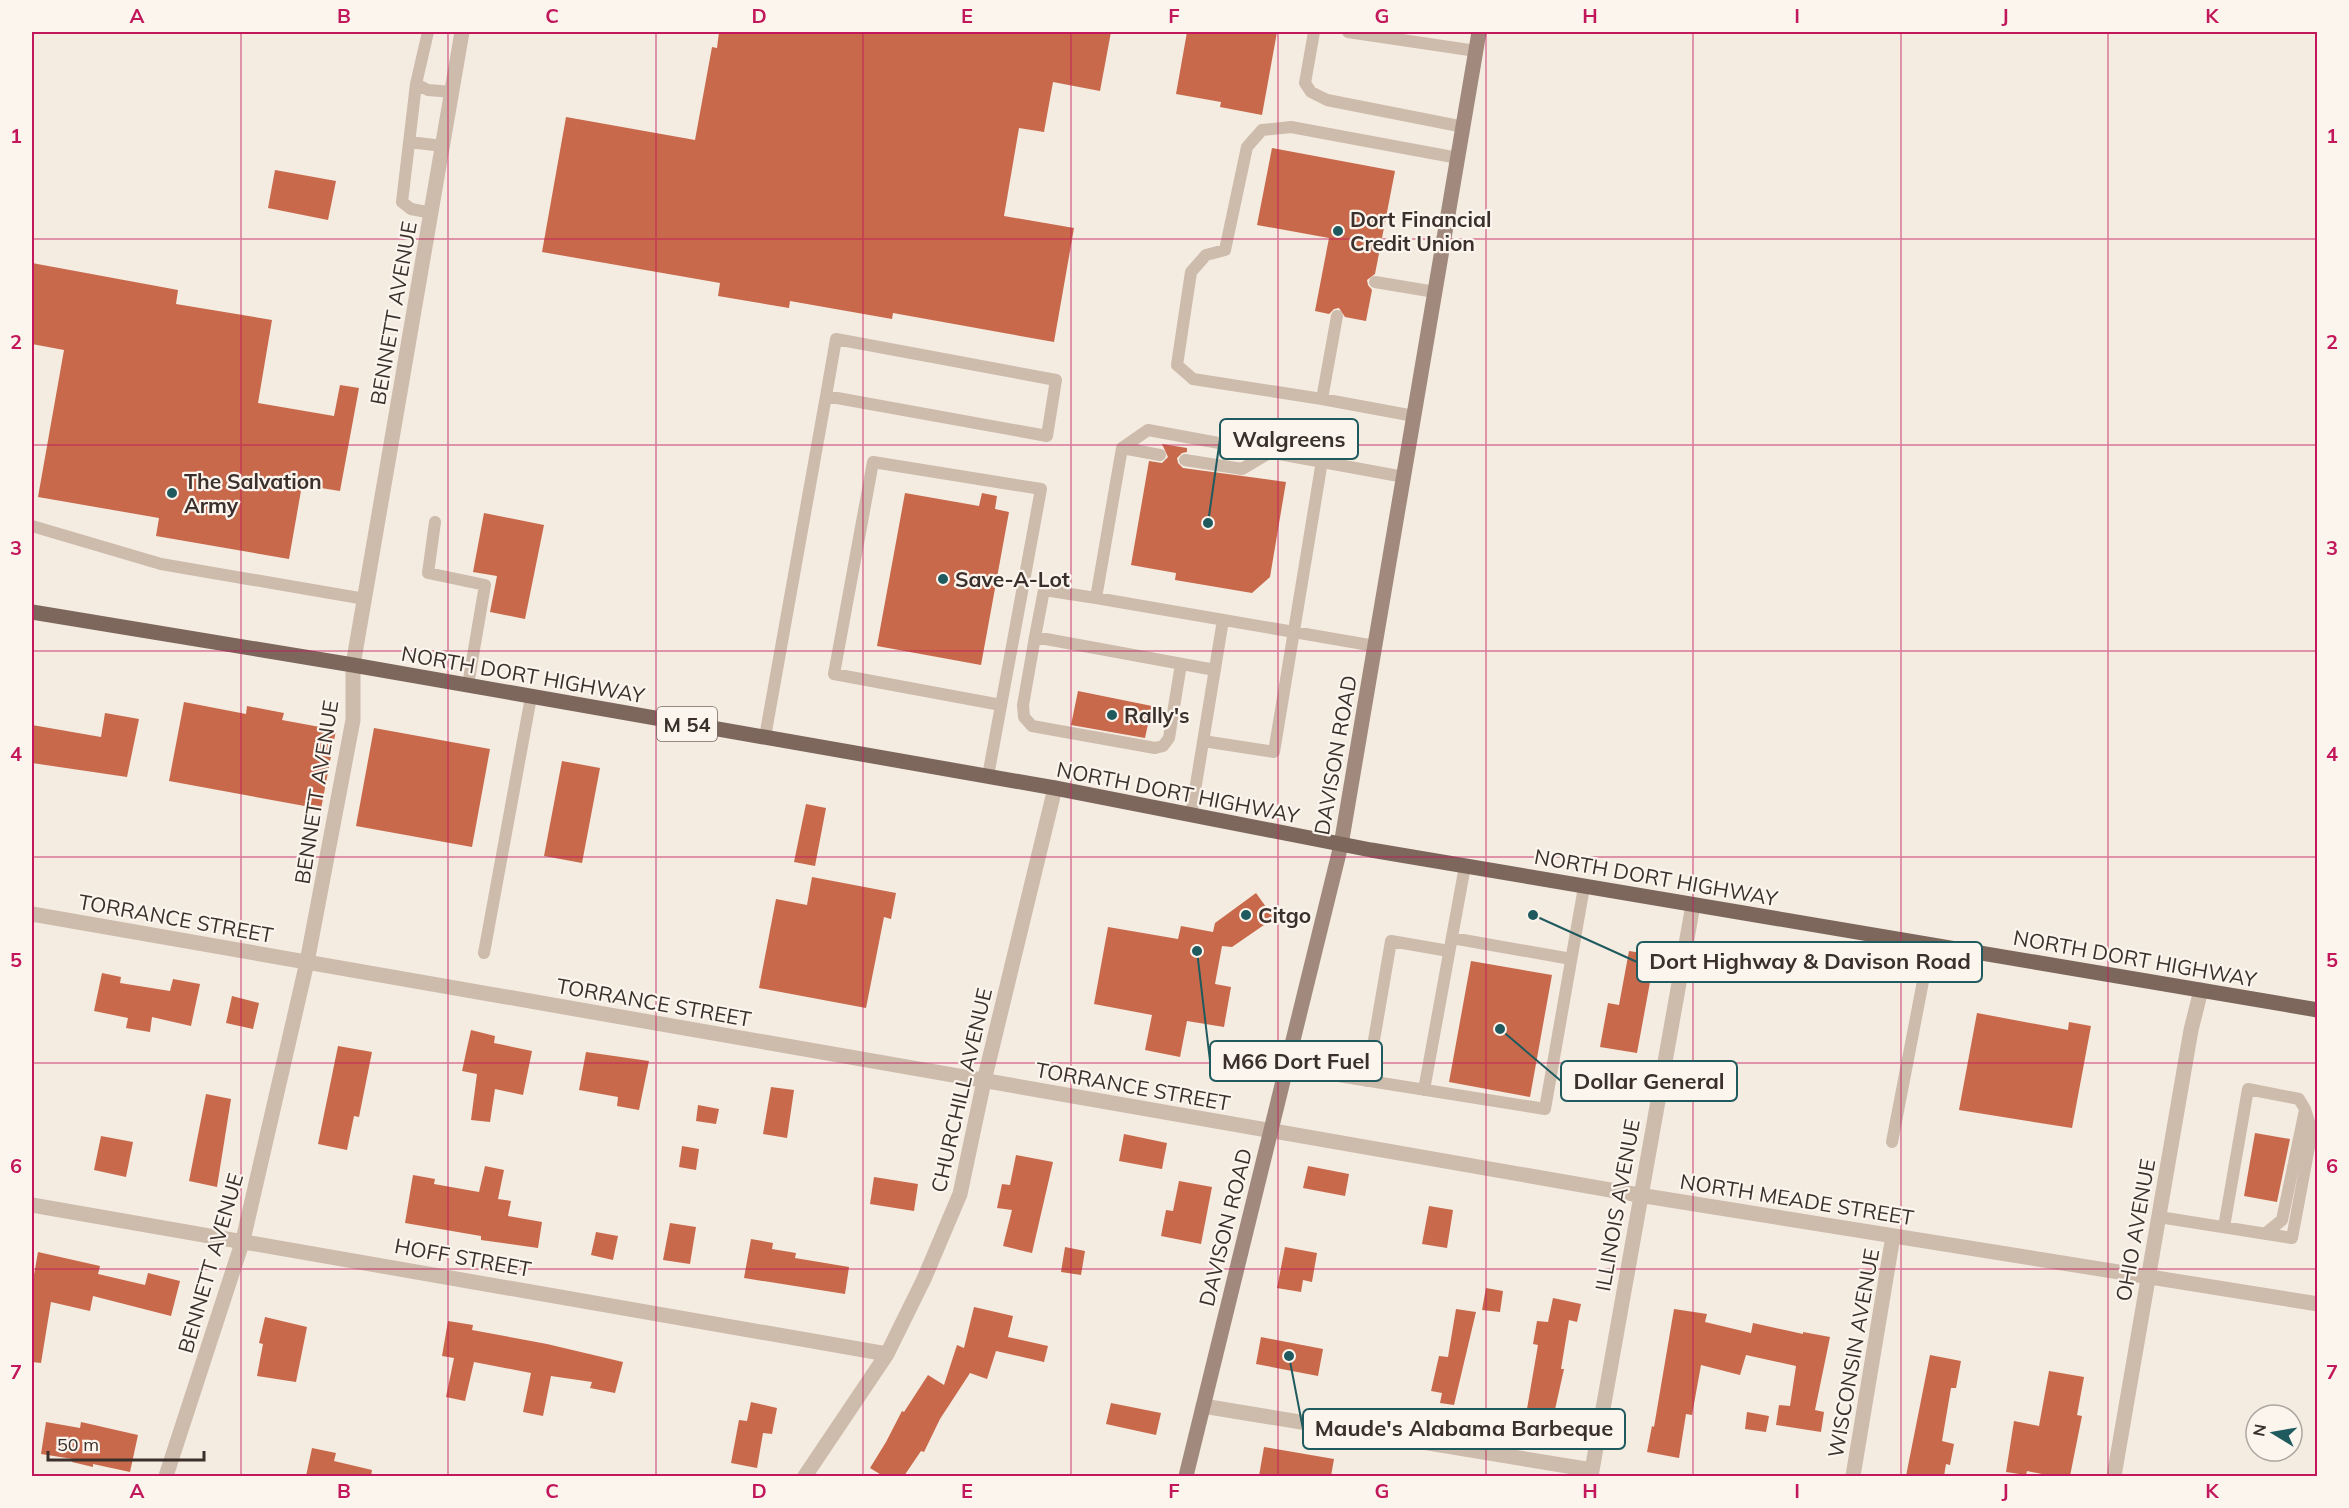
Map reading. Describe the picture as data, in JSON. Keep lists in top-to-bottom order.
{
  "streets": {
    "main road": ["NORTH DORT HIGHWAY", "M 54", "DAVISON ROAD"],
    "street": [
      "BENNETT AVENUE",
      "TORRANCE STREET",
      "CHURCHILL AVENUE",
      "NORTH MEADE STREET",
      "ILLINOIS AVENUE",
      "OHIO AVENUE",
      "HOFF STREET",
      "WISCONSIN AVENUE"
    ]
  },
  "crossings": [
    ["BENNETT AVENUE", "NORTH DORT HIGHWAY"],
    ["BENNETT AVENUE", "TORRANCE STREET"],
    ["BENNETT AVENUE", "HOFF STREET"],
    ["NORTH DORT HIGHWAY", "DAVISON ROAD"],
    ["NORTH DORT HIGHWAY", "CHURCHILL AVENUE"],
    ["NORTH DORT HIGHWAY", "ILLINOIS AVENUE"],
    ["NORTH DORT HIGHWAY", "OHIO AVENUE"],
    ["DAVISON ROAD", "TORRANCE STREET"],
    ["DAVISON ROAD", "NORTH MEADE STREET"],
    ["TORRANCE STREET", "CHURCHILL AVENUE"],
    ["TORRANCE STREET", "NORTH MEADE STREET"],
    ["CHURCHILL AVENUE", "HOFF STREET"],
    ["NORTH MEADE STREET", "ILLINOIS AVENUE"],
    ["NORTH MEADE STREET", "OHIO AVENUE"],
    ["NORTH MEADE STREET", "WISCONSIN AVENUE"]
  ],
  "places": [
    "Dort Financial Credit Union",
    "The Salvation Army",
    "Walgreens",
    "Save-A-Lot",
    "Rally's",
    "Citgo",
    "Dort Highway & Davison Road",
    "M66 Dort Fuel",
    "Dollar General",
    "Maude's Alabama Barbeque"
  ],
  "scale_bar": "50 m",
  "north": "left",
  "grid": {
    "columns": [
      "A",
      "B",
      "C",
      "D",
      "E",
      "F",
      "G",
      "H",
      "I",
      "J",
      "K"
    ],
    "rows": [
      "1",
      "2",
      "3",
      "4",
      "5",
      "6",
      "7"
    ]
  }
}
